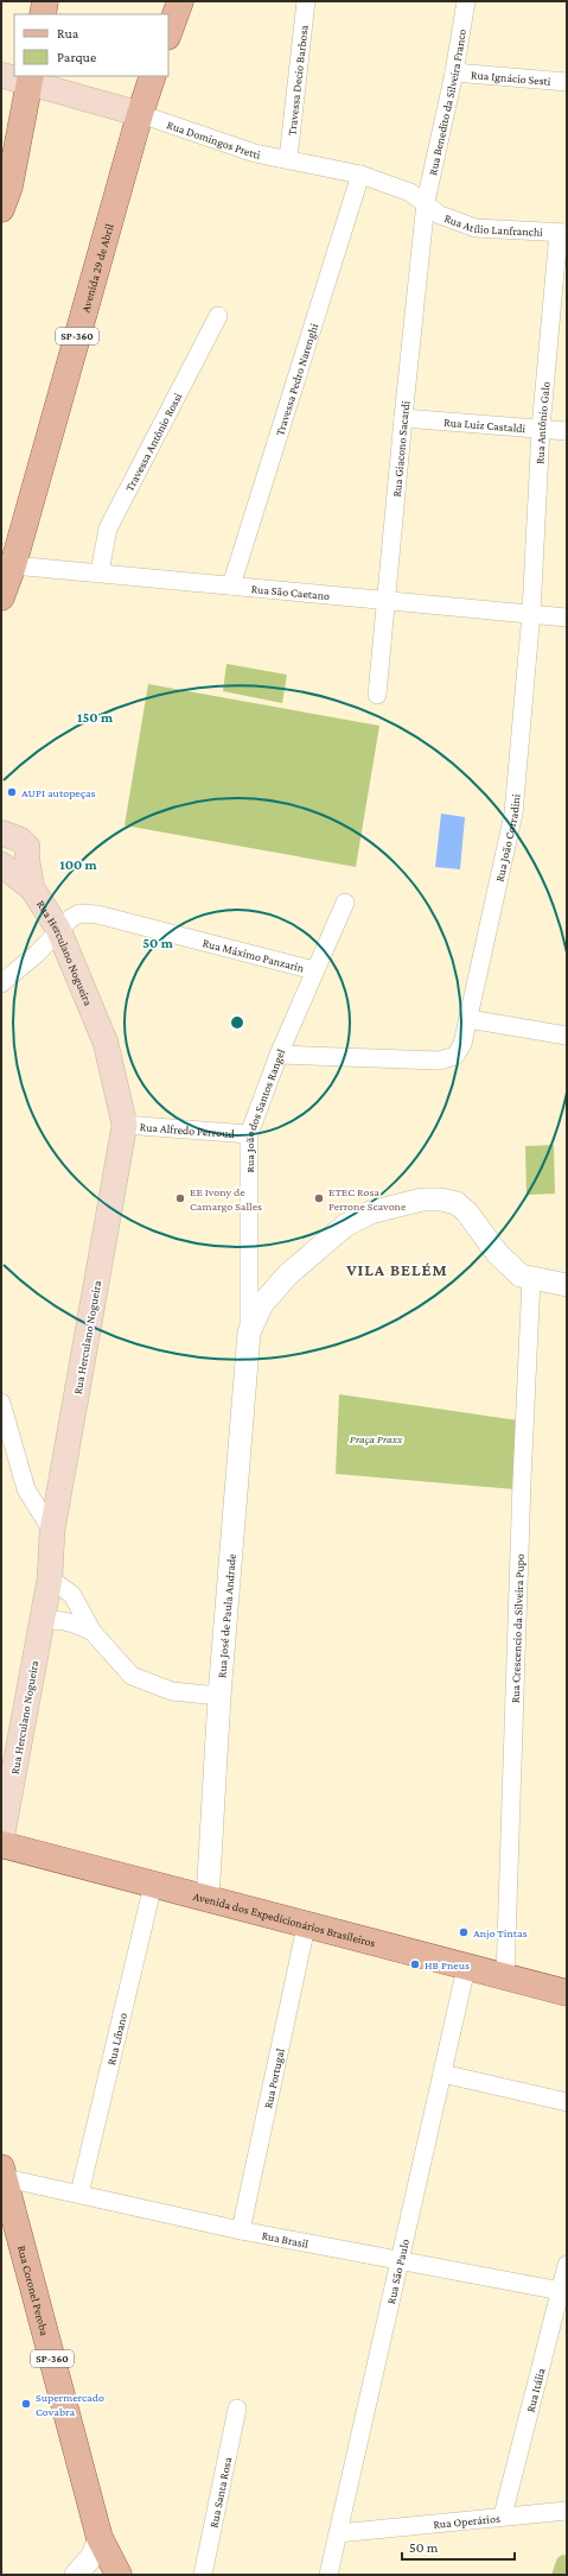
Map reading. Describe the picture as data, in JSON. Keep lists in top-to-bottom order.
{
  "streets": {
    "main road": [
      "Rua Domingos Pretti",
      "Avenida 29 de Abril",
      "SP-360",
      "Rua Herculano Nogueira",
      "Avenida dos Expedicionários Brasileiros",
      "Rua Coronel Peroba"
    ],
    "street": [
      "Rua Ignácio Sesti",
      "Travessa Decio Barbosa",
      "Rua Benedito da Silveira Franco",
      "Rua Atílio Lanfranchi",
      "Travessa Pedro Narenghi",
      "Rua Antônio Galo",
      "Rua Luiz Castaldi",
      "Travessa Antônio Rossi",
      "Rua Giacono Sacardi",
      "Rua São Caetano",
      "Rua João Corradini",
      "Rua Máximo Panzarin",
      "Rua João dos Santos Rangel",
      "Rua Alfredo Perroud",
      "Rua José de Paula Andrade",
      "Rua Crescencio da Silveira Pupo",
      "Rua Líbano",
      "Rua Portugal",
      "Rua Brasil",
      "Rua São Paulo",
      "Rua Itália",
      "Rua Santa Rosa",
      "Rua Operários"
    ]
  },
  "crossings": [
    ["Rua Ignácio Sesti", "Rua Benedito da Silveira Franco"],
    ["Travessa Decio Barbosa", "Rua Domingos Pretti"],
    ["Rua Benedito da Silveira Franco", "Rua Domingos Pretti"],
    ["Rua Benedito da Silveira Franco", "Rua Atílio Lanfranchi"],
    ["Rua Benedito da Silveira Franco", "Rua Giacono Sacardi"],
    ["Rua Domingos Pretti", "Rua Atílio Lanfranchi"],
    ["Rua Domingos Pretti", "Avenida 29 de Abril"],
    ["Rua Domingos Pretti", "Travessa Pedro Narenghi"],
    ["Rua Domingos Pretti", "Rua Giacono Sacardi"],
    ["Rua Atílio Lanfranchi", "Rua Antônio Galo"],
    ["Rua Atílio Lanfranchi", "Rua Giacono Sacardi"],
    ["Avenida 29 de Abril", "Rua São Caetano"],
    ["Travessa Pedro Narenghi", "Rua São Caetano"],
    ["Rua Antônio Galo", "Rua Luiz Castaldi"],
    ["Rua Antônio Galo", "Rua São Caetano"],
    ["Rua Antônio Galo", "Rua João Corradini"],
    ["Rua Luiz Castaldi", "Rua Giacono Sacardi"],
    ["Travessa Antônio Rossi", "Rua São Caetano"],
    ["Rua Giacono Sacardi", "Rua São Caetano"],
    ["Rua São Caetano", "Rua João Corradini"],
    ["Rua João Corradini", "Rua João dos Santos Rangel"],
    ["Rua Herculano Nogueira", "Rua Máximo Panzarin"],
    ["Rua Herculano Nogueira", "Rua Alfredo Perroud"],
    ["Rua Herculano Nogueira", "Avenida dos Expedicionários Brasileiros"],
    ["Rua Máximo Panzarin", "Rua João dos Santos Rangel"],
    ["Rua João dos Santos Rangel", "Rua Alfredo Perroud"],
    ["Rua João dos Santos Rangel", "Rua José de Paula Andrade"],
    ["Rua José de Paula Andrade", "Avenida dos Expedicionários Brasileiros"],
    ["Rua Crescencio da Silveira Pupo", "Avenida dos Expedicionários Brasileiros"],
    ["Avenida dos Expedicionários Brasileiros", "Rua Líbano"],
    ["Avenida dos Expedicionários Brasileiros", "Rua Portugal"],
    ["Avenida dos Expedicionários Brasileiros", "Rua São Paulo"],
    ["Rua Líbano", "Rua Brasil"],
    ["Rua Portugal", "Rua Brasil"],
    ["Rua Brasil", "Rua São Paulo"],
    ["Rua Brasil", "Rua Coronel Peroba"],
    ["Rua Brasil", "Rua Itália"],
    ["Rua São Paulo", "Rua Operários"],
    ["Rua Itália", "Rua Operários"]
  ],
  "districts": ["VILA BELÉM"],
  "parks": ["Praça Praxx"],
  "places": [
    "AUPI autopeças",
    "EE Ivony de Camargo Salles",
    "ETEC Rosa Perrone Scavone",
    "Anjo Tintas",
    "HB Pneus",
    "Supermercado Covabra"
  ],
  "legend": ["Rua", "Parque"],
  "scale_bar": "50 m",
  "rings": ["150 m", "100 m", "50 m"]
}
